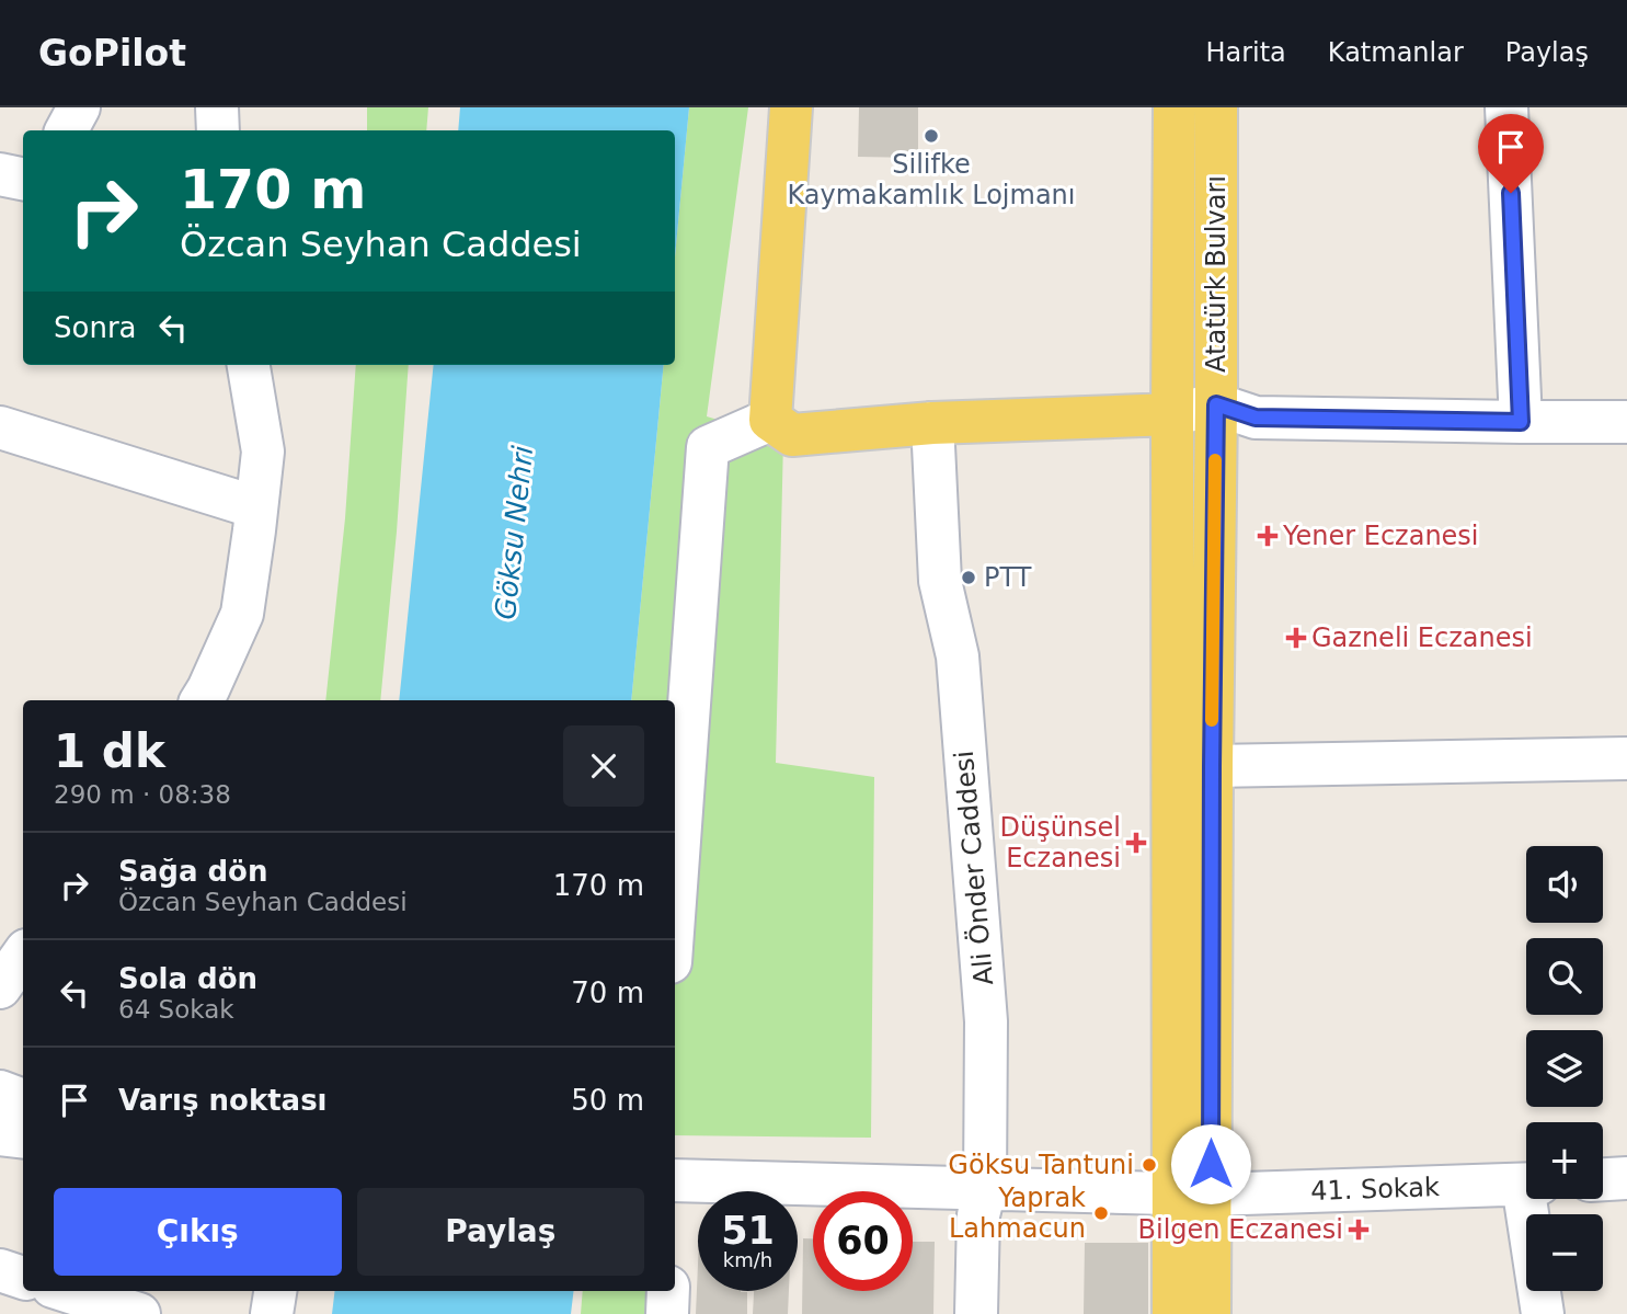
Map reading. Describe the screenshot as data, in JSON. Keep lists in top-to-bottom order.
{
  "streets": {
    "main road": ["Atatürk Bulvarı"],
    "street": ["Ali Önder Caddesi", "41. Sokak"]
  },
  "crossings": [
    ["Atatürk Bulvarı", "41. Sokak"],
    ["Ali Önder Caddesi", "41. Sokak"]
  ],
  "water": ["Göksu Nehri"],
  "places": {
    "other": [
      "Silifke Kaymakamlık Lojmanı",
      "PTT",
      "Göksu Tantuni",
      "Yaprak Lahmacun"
    ],
    "health": [
      "Yener Eczanesi",
      "Gazneli Eczanesi",
      "Düşünsel Eczanesi",
      "Bilgen Eczanesi"
    ]
  },
  "page": {
    "header": "GoPilot",
    "nav": ["Harita", "Katmanlar", "Paylaş"],
    "turn": ["170 m", "Özcan Seyhan Caddesi"],
    "then": "Sonra",
    "heading": ["1 dk", "290 m · 08:38"],
    "list": [
      {
        "name": "Sağa dön",
        "note": "Özcan Seyhan Caddesi",
        "value": "170 m"
      },
      {
        "name": "Sola dön",
        "note": "64 Sokak",
        "value": "70 m"
      },
      {
        "name": "Varış noktası",
        "value": "50 m"
      }
    ],
    "map_buttons": ["+", "−"],
    "buttons": ["Çıkış", "Paylaş"],
    "speed": "51 km/h",
    "limit": "60"
  }
}
